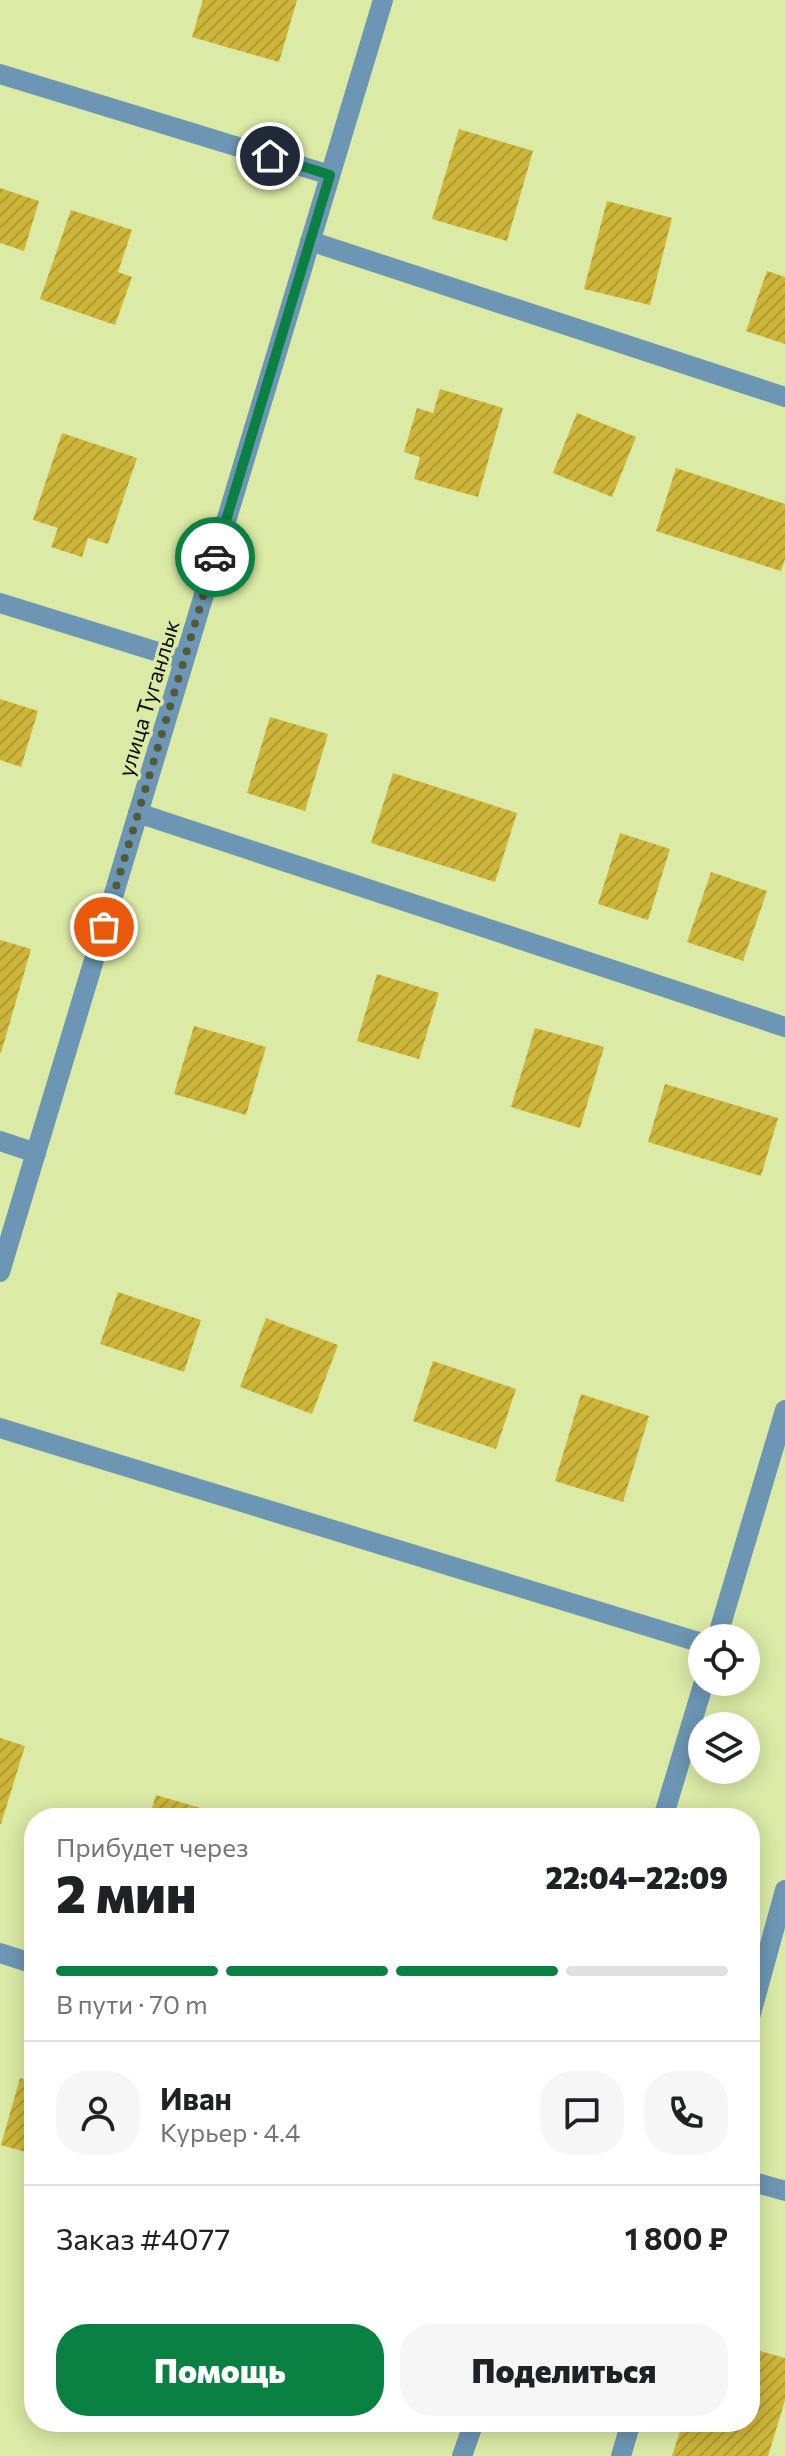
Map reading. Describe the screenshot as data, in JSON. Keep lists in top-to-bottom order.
{
  "streets": {
    "street": ["улица Туганлык"]
  },
  "page": {
    "heading": ["2 мин", "Прибудет через", "22:04–22:09"],
    "panel": [
      "Иван",
      "Курьер · 4.4",
      "Заказ #4077",
      "1 800 ₽"
    ],
    "bar": "В пути · 70 m",
    "buttons": ["Помощь", "Поделиться"]
  }
}
